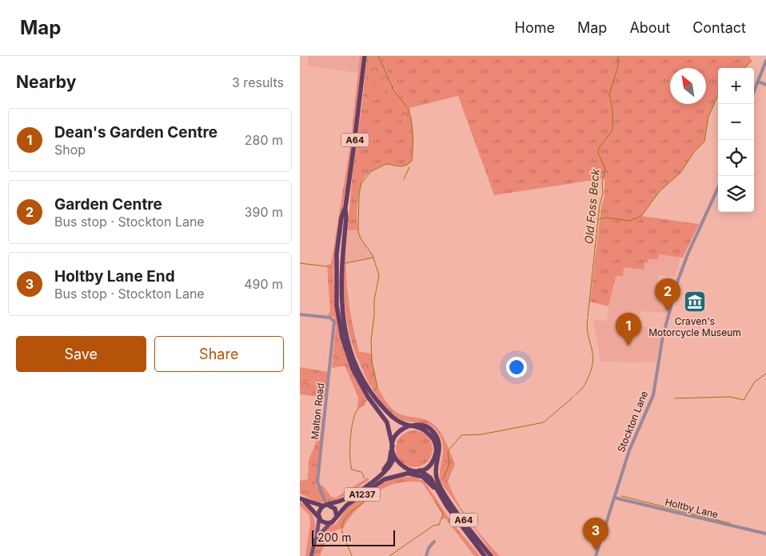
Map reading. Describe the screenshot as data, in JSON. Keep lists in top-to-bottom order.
{
  "streets": {
    "highway": ["A64", "A1237"],
    "street": ["Malton Road", "Stockton Lane", "Holtby Lane"]
  },
  "crossings": [
    ["A64", "A1237"],
    ["Malton Road", "A1237"],
    ["Stockton Lane", "Holtby Lane"]
  ],
  "water": ["Old Foss Beck"],
  "places": {
    "museum": ["Craven's Motorcycle Museum"]
  },
  "scale_bar": "200 m",
  "north": "top left",
  "page": {
    "header": "Map",
    "nav": [
      "Home",
      "Map",
      "About",
      "Contact"
    ],
    "heading": ["Nearby", "3 results"],
    "map_buttons": ["+", "−"],
    "list": [
      {
        "mark": "1",
        "name": "Dean's Garden Centre",
        "note": "Shop",
        "value": "280 m"
      },
      {
        "mark": "2",
        "name": "Garden Centre",
        "note": "Bus stop · Stockton Lane",
        "value": "390 m"
      },
      {
        "mark": "3",
        "name": "Holtby Lane End",
        "note": "Bus stop · Stockton Lane",
        "value": "490 m"
      }
    ],
    "pins": ["2", "1", "3"],
    "buttons": ["Save", "Share"],
    "scale": "200 m"
  }
}
